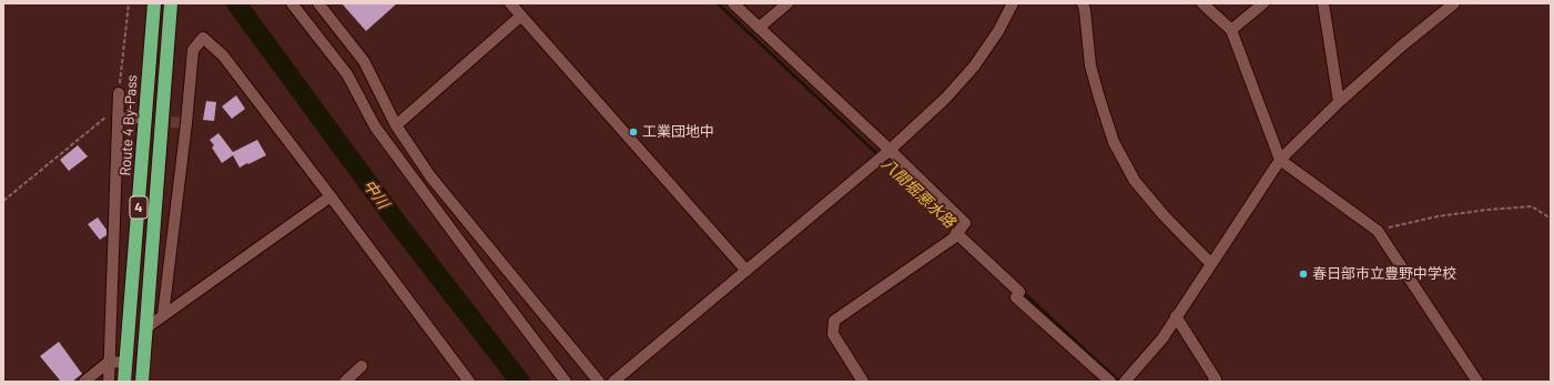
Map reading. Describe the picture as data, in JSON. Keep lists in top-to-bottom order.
{
  "streets": {
    "highway": ["Route 4 By-Pass", "4"]
  },
  "water": ["八間堀悪水路", "中川"],
  "places": ["工業団地中", "春日部市立豊野中学校"]
}
